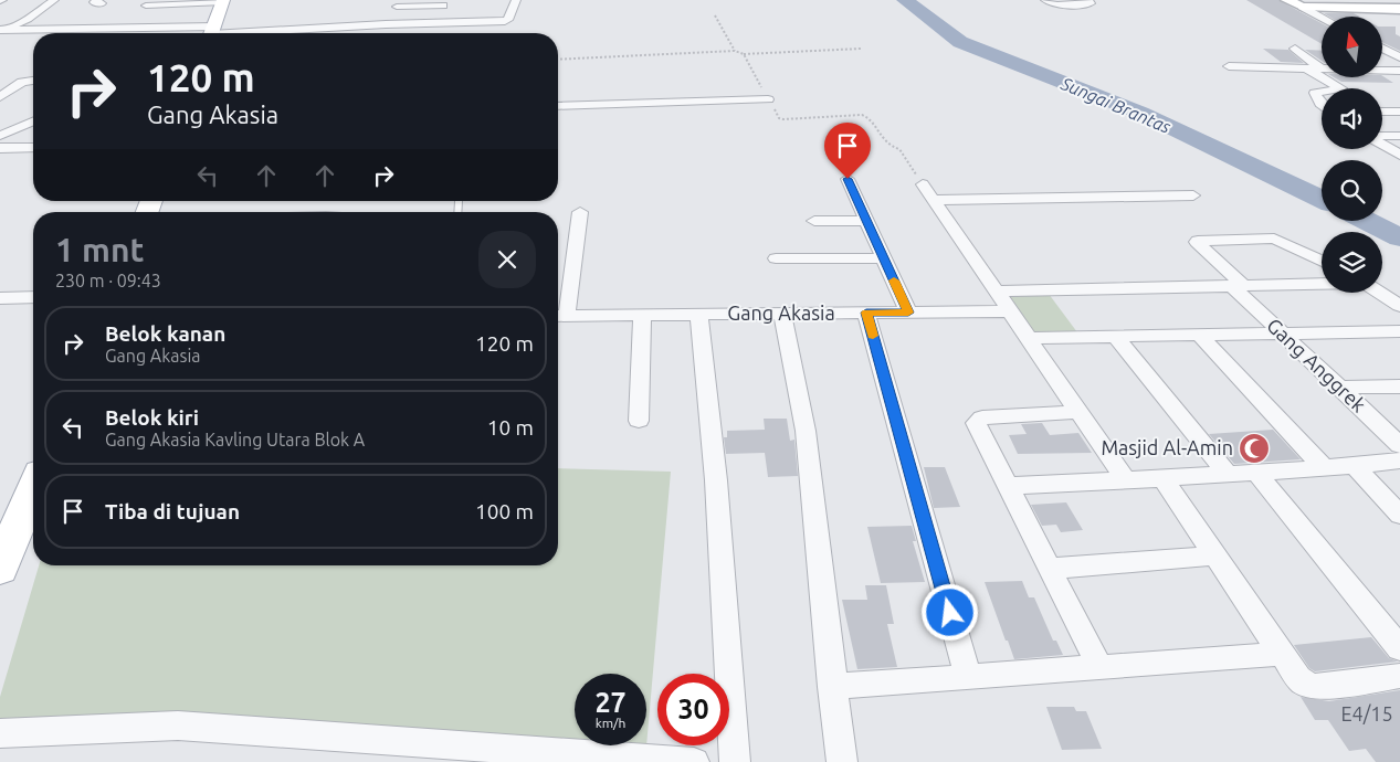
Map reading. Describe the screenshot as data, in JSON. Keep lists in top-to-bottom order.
{
  "streets": {
    "street": ["Gang Akasia", "Gang Anggrek"]
  },
  "water": ["Sungai Brantas"],
  "places": {
    "mosque": ["Masjid Al-Amin"]
  },
  "house_numbers": ["E4/15"],
  "north": "top",
  "page": {
    "turn": ["120 m", "Gang Akasia"],
    "heading": ["1 mnt", "230 m · 09:43"],
    "list": [
      {
        "name": "Belok kanan",
        "note": "Gang Akasia",
        "value": "120 m"
      },
      {
        "name": "Belok kiri",
        "note": "Gang Akasia Kavling Utara Blok A",
        "value": "10 m"
      },
      {
        "name": "Tiba di tujuan",
        "value": "100 m"
      }
    ],
    "speed": "27 km/h",
    "limit": "30"
  }
}
